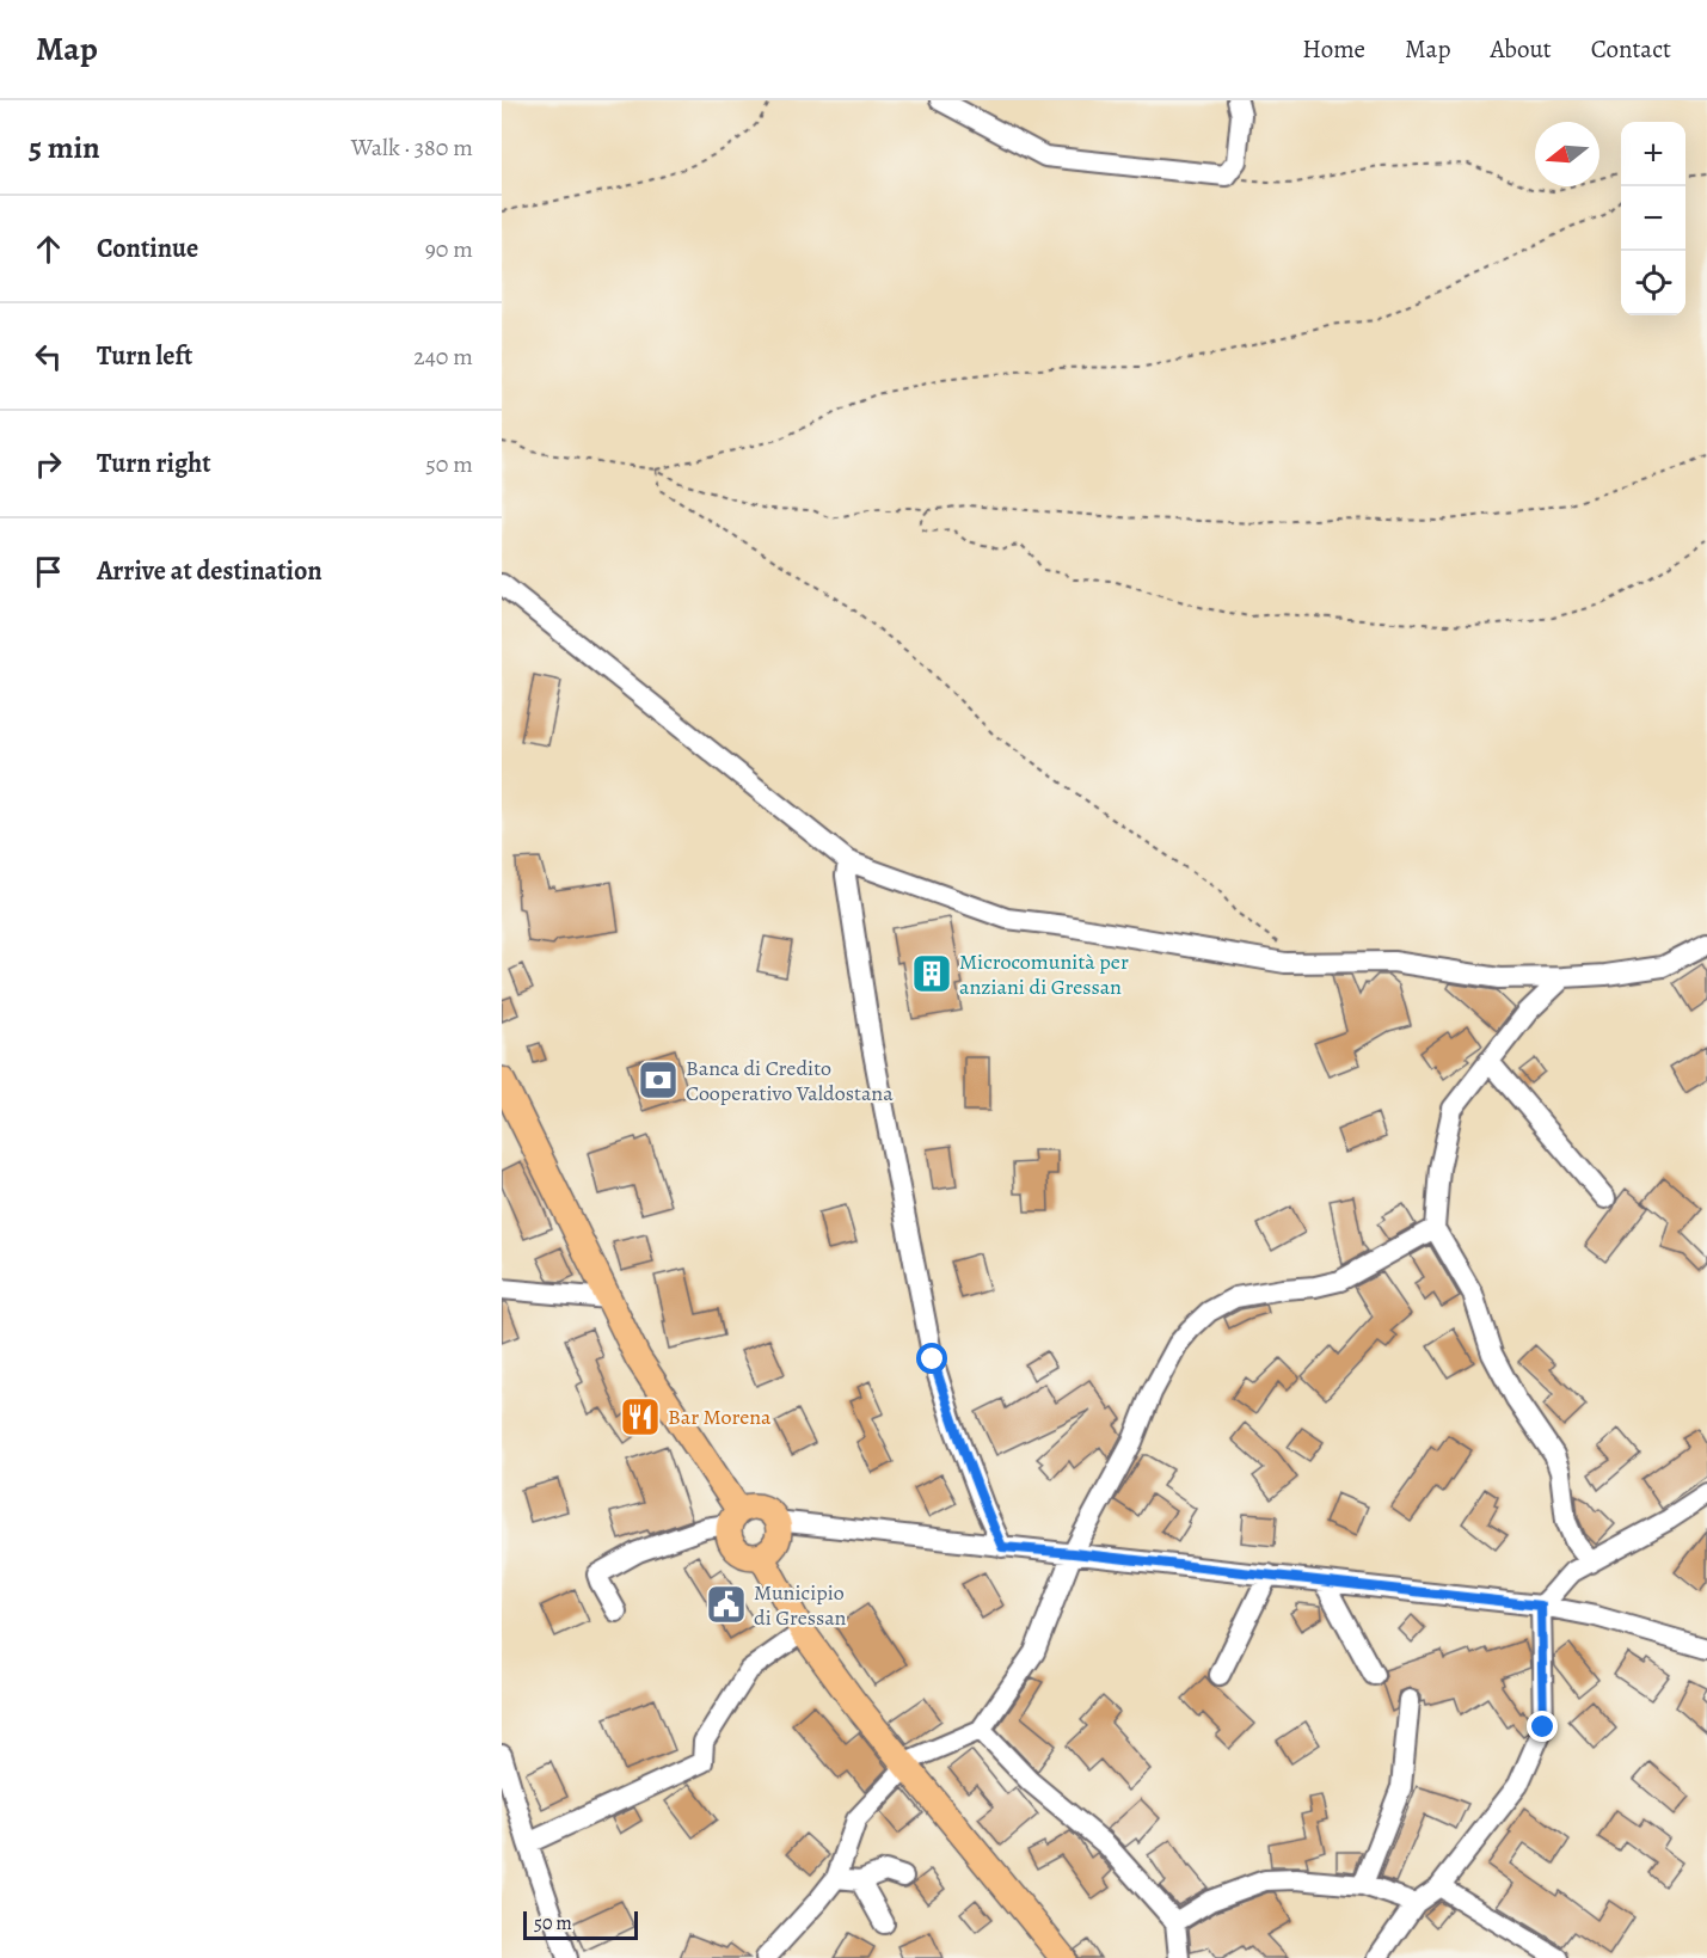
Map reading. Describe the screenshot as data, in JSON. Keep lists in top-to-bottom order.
{
  "places": {
    "building": ["Microcomunità per anziani di Gressan"],
    "bank": ["Banca di Credito Cooperativo Valdostana"],
    "restaurant": ["Bar Morena"],
    "public building": ["Municipio di Gressan"]
  },
  "scale_bar": "50 m",
  "north": "left",
  "page": {
    "header": "Map",
    "nav": [
      "Home",
      "Map",
      "About",
      "Contact"
    ],
    "heading": ["5 min", "Walk · 380 m"],
    "map_buttons": ["+", "−"],
    "list": [
      ["Continue", "90 m"],
      ["Turn left", "240 m"],
      ["Turn right", "50 m"],
      "Arrive at destination"
    ],
    "scale": "50 m"
  }
}
